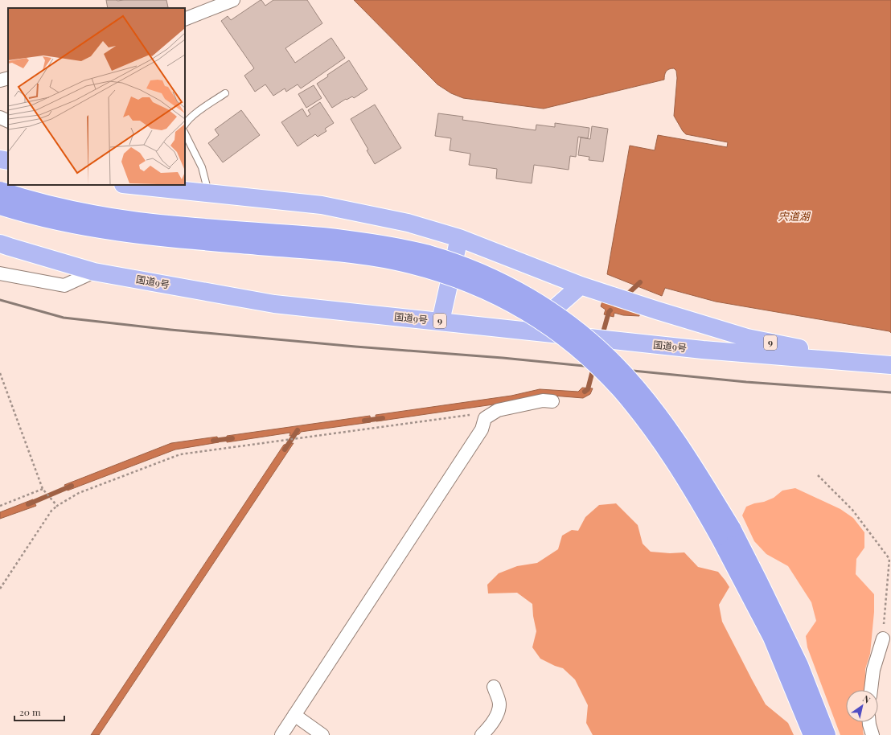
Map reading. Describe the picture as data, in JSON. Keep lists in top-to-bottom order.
{
  "streets": {
    "highway": ["国道9号", "9"]
  },
  "water": ["宍道湖"],
  "scale_bar": "20 m",
  "north": "top right"
}
